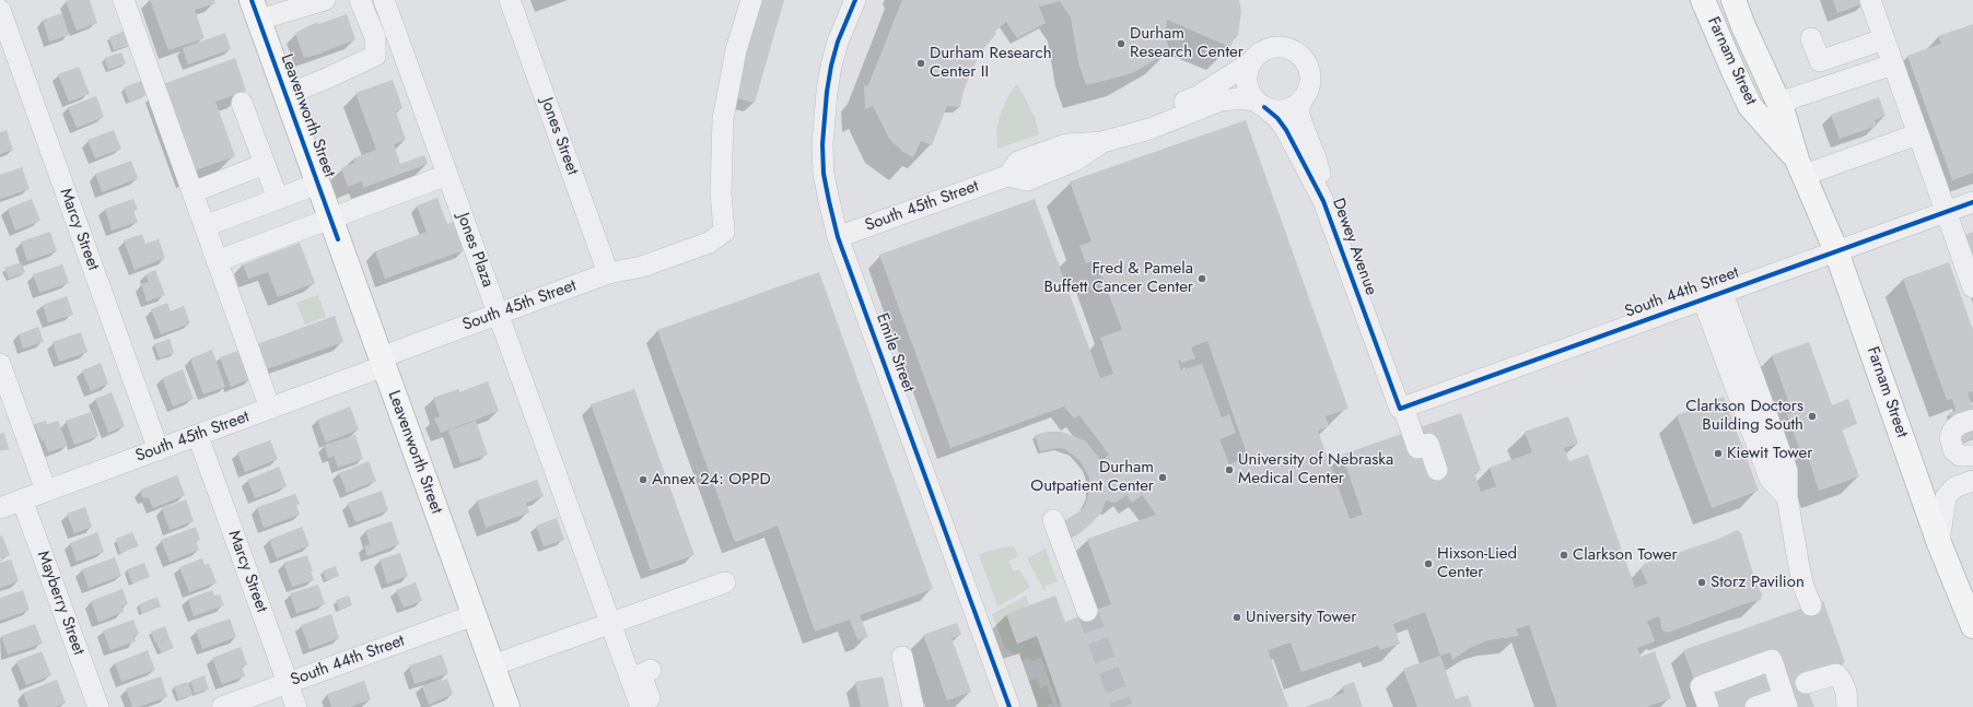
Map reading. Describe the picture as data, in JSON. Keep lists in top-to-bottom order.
{
  "streets": {
    "main road": ["Farnam Street", "Leavenworth Street"],
    "street": [
      "Jones Street",
      "South 45th Street",
      "Marcy Street",
      "Dewey Avenue",
      "Jones Plaza",
      "South 44th Street",
      "Emile Street",
      "Mayberry Street"
    ]
  },
  "crossings": [
    ["Farnam Street", "South 44th Street"],
    ["Leavenworth Street", "South 45th Street"],
    ["Leavenworth Street", "South 44th Street"],
    ["Jones Street", "South 45th Street"],
    ["South 45th Street", "Marcy Street"],
    ["South 45th Street", "Dewey Avenue"],
    ["South 45th Street", "Jones Plaza"],
    ["South 45th Street", "Emile Street"],
    ["South 45th Street", "Mayberry Street"],
    ["Marcy Street", "South 44th Street"],
    ["Dewey Avenue", "South 44th Street"]
  ],
  "places": [
    "Durham Research Center",
    "Durham Research Center II",
    "Fred & Pamela Buffett Cancer Center",
    "Clarkson Doctors Building South",
    "Kiewit Tower",
    "University of Nebraska Medical Center",
    "Durham Outpatient Center",
    "Annex 24: OPPD",
    "Clarkson Tower",
    "Hixson-Lied Center",
    "Storz Pavilion",
    "University Tower"
  ]
}
